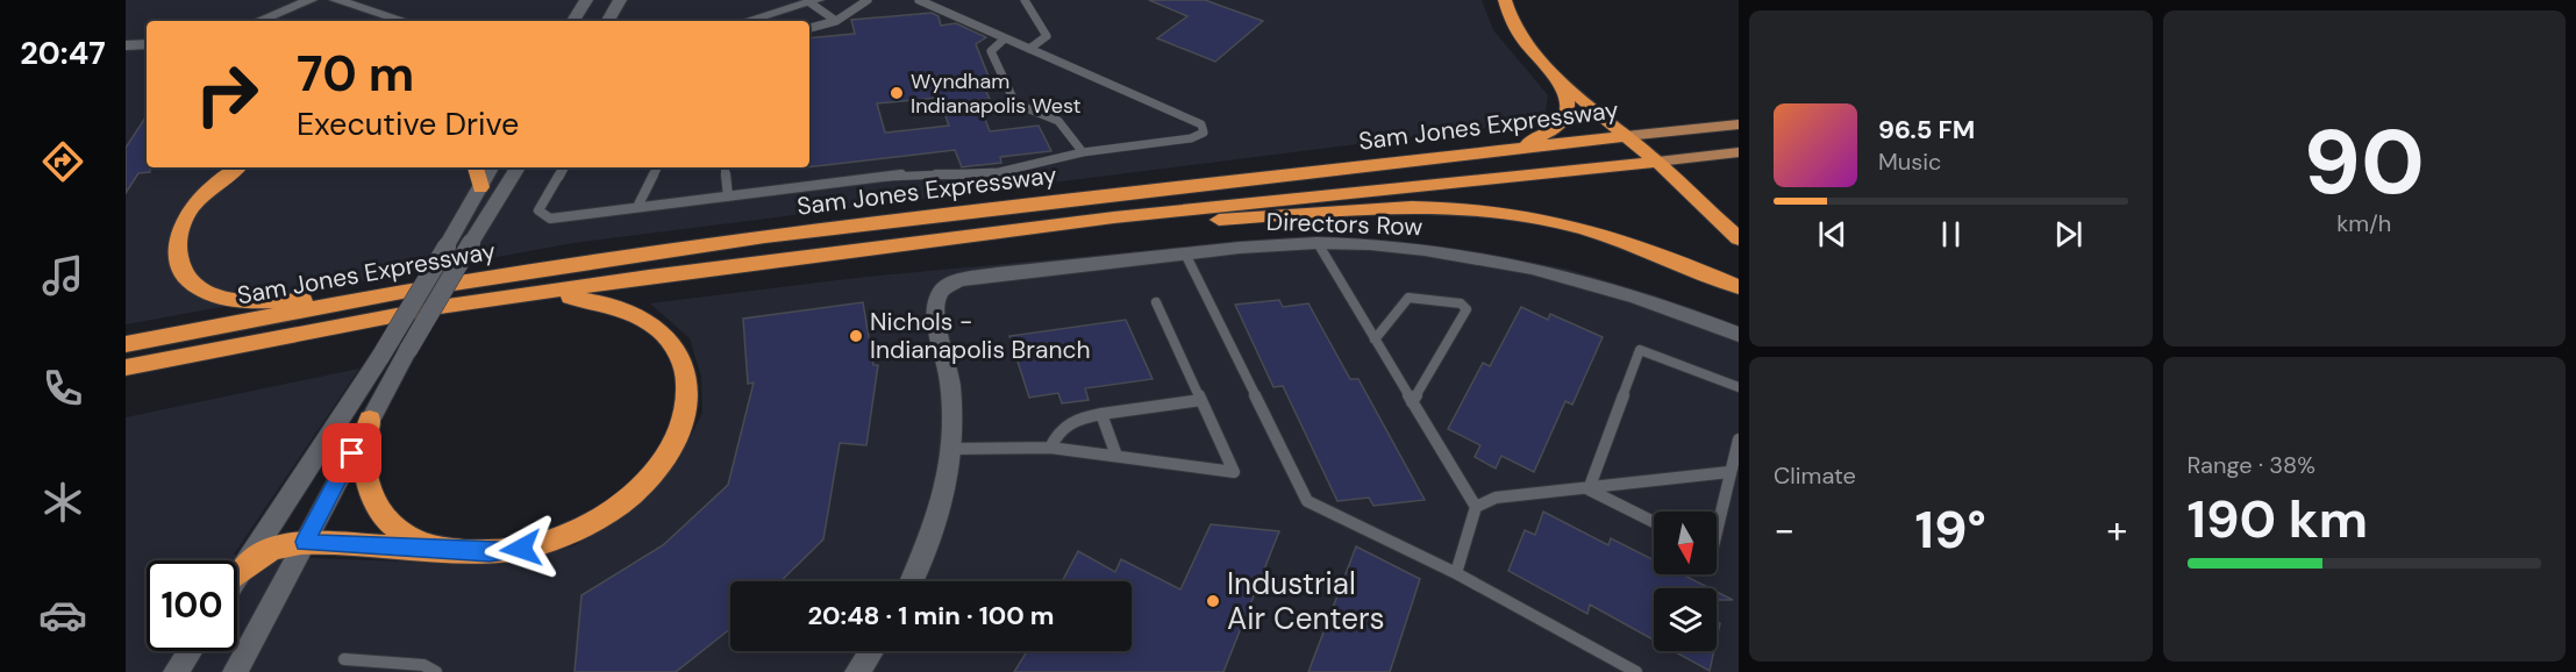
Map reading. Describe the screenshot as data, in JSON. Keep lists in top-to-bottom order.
{
  "streets": {
    "highway": ["Sam Jones Expressway"],
    "street": ["Directors Row"]
  },
  "places": ["Wyndham Indianapolis West", "Nichols - Indianapolis Branch", "Industrial Air Centers"],
  "north": "bottom",
  "page": {
    "tabs": "20:47",
    "tile": [
      ["90", "km/h"],
      "Climate",
      ["Range · 38%", "190 km"]
    ],
    "turn": ["70 m", "Executive Drive"],
    "song": ["96.5 FM", "Music"],
    "heat": ["−", "19°", "+"],
    "limit": "100",
    "trip": "20:48 · 1 min · 100 m"
  }
}
